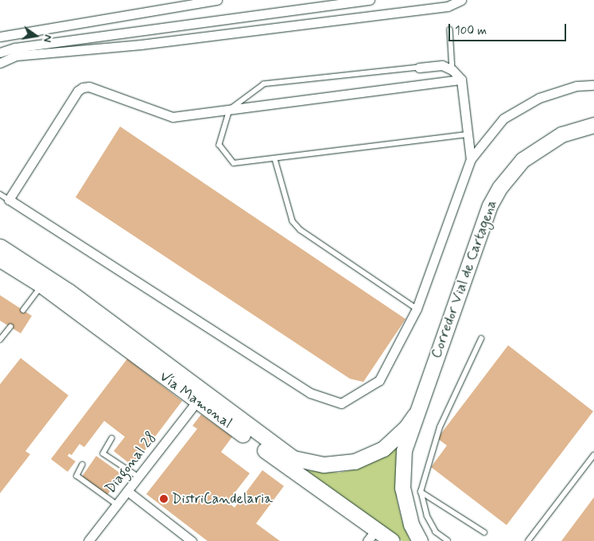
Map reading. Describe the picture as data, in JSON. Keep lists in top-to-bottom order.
{
  "streets": {
    "main road": ["Corredor Vial de Cartagena", "Vía Mamonal"],
    "street": ["Diagonal 28"]
  },
  "crossings": [
    ["Corredor Vial de Cartagena", "Vía Mamonal"],
    ["Vía Mamonal", "Diagonal 28"]
  ],
  "places": ["DistriCandelaria"],
  "scale_bar": "100 m",
  "north": "right"
}
